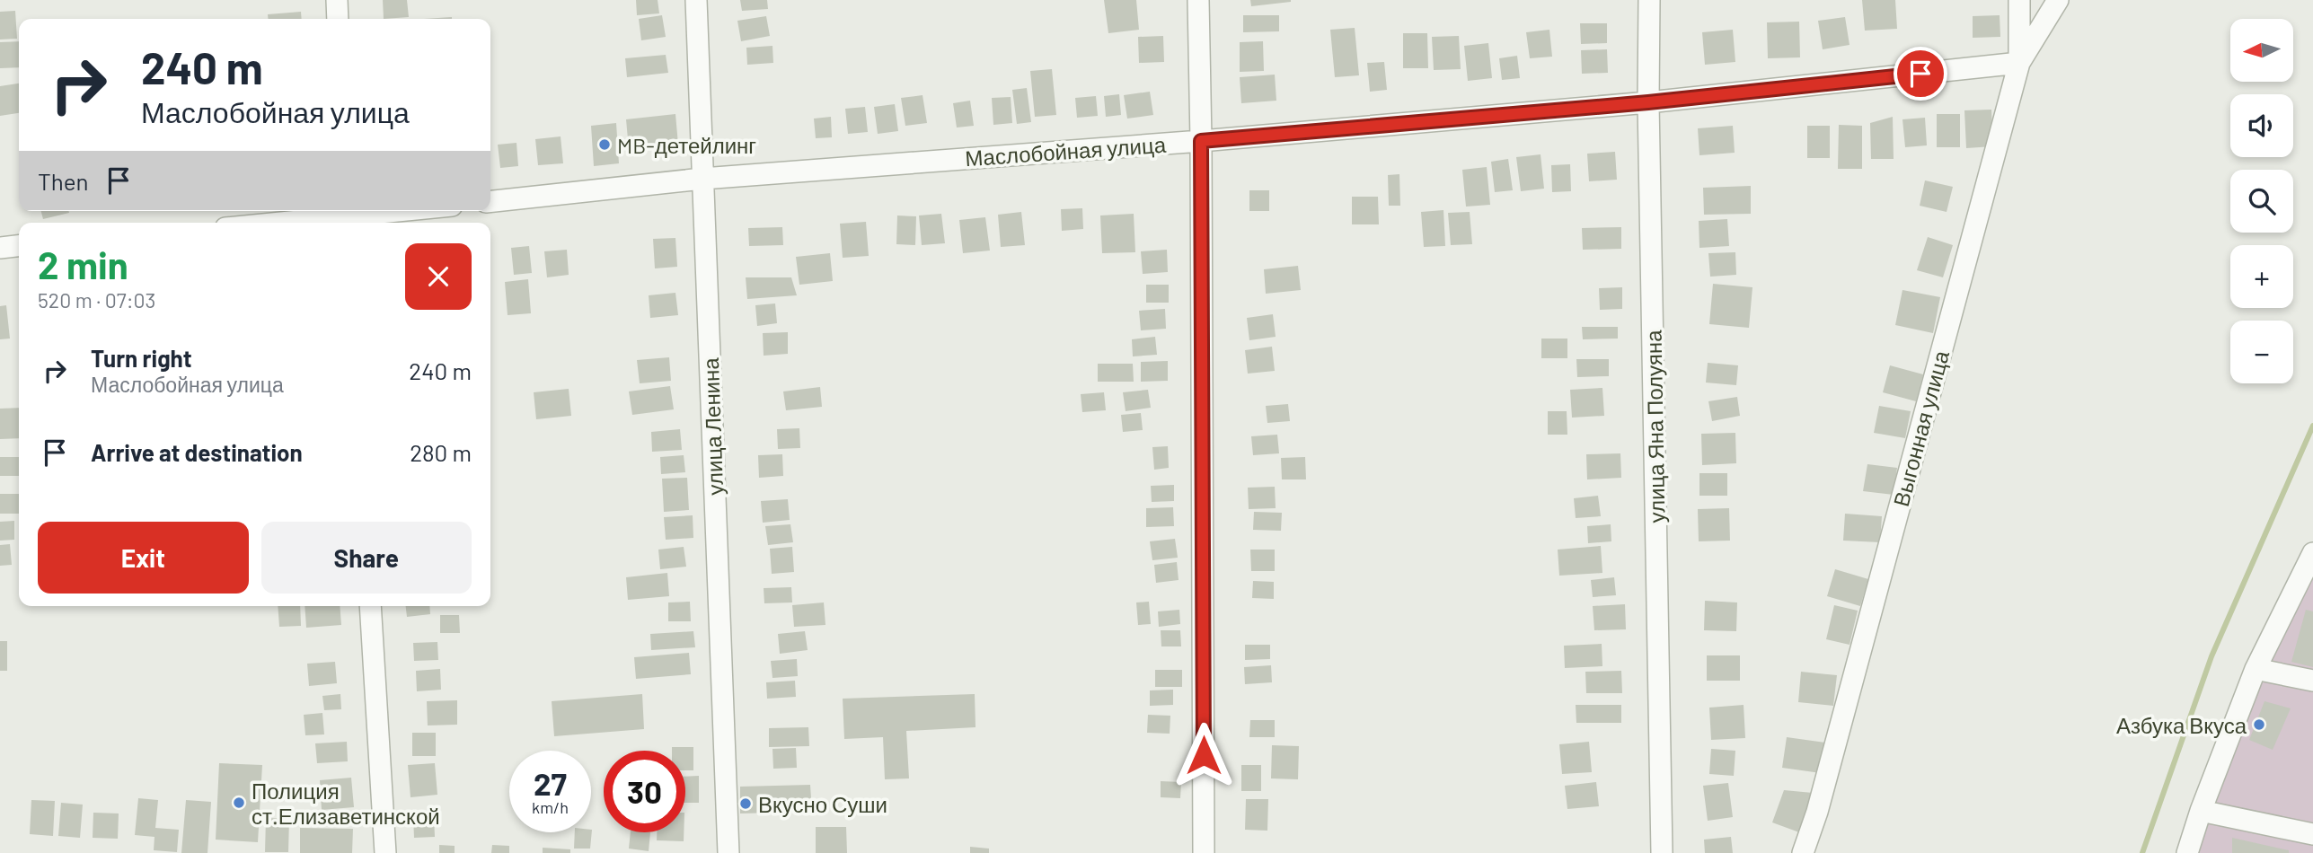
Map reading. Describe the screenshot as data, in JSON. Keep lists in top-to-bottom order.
{
  "streets": {
    "street": [
      "Маслобойная улица",
      "улица Ленина",
      "улица Яна Полуяна",
      "Выгонная улица"
    ]
  },
  "crossings": [
    ["Маслобойная улица", "улица Ленина"],
    ["Маслобойная улица", "улица Яна Полуяна"],
    ["Маслобойная улица", "Выгонная улица"]
  ],
  "places": [
    "MB-детейлинг",
    "Азбука Вкуса",
    "Полиция ст.Елизаветинской",
    "Вкусно Суши"
  ],
  "north": "left",
  "page": {
    "map_buttons": ["+", "−"],
    "turn": ["240 m", "Маслобойная улица"],
    "then": "Then",
    "heading": ["2 min", "520 m · 07:03"],
    "list": [
      {
        "name": "Turn right",
        "note": "Маслобойная улица",
        "value": "240 m"
      },
      {
        "name": "Arrive at destination",
        "value": "280 m"
      }
    ],
    "buttons": ["Exit", "Share"],
    "speed": "27 km/h",
    "limit": "30"
  }
}
